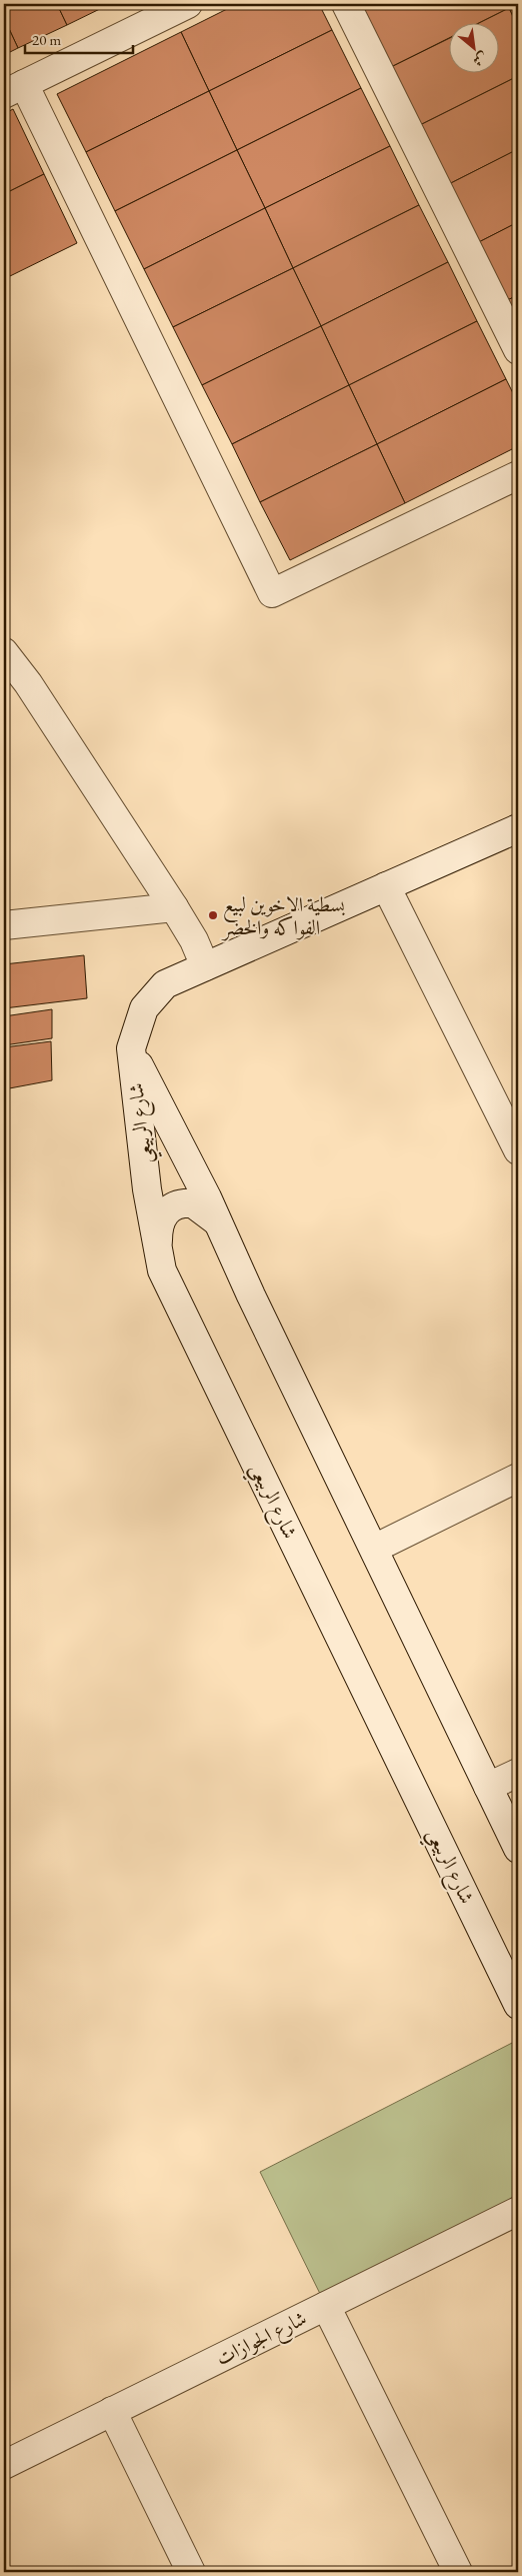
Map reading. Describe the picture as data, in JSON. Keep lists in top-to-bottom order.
{
  "streets": {
    "street": ["شارع الربيعي", "شارع الجوازات"]
  },
  "places": ["بسطية الاخوين لبيع الفواكه والخضر"],
  "scale_bar": "20 m",
  "north": "bottom right"
}
